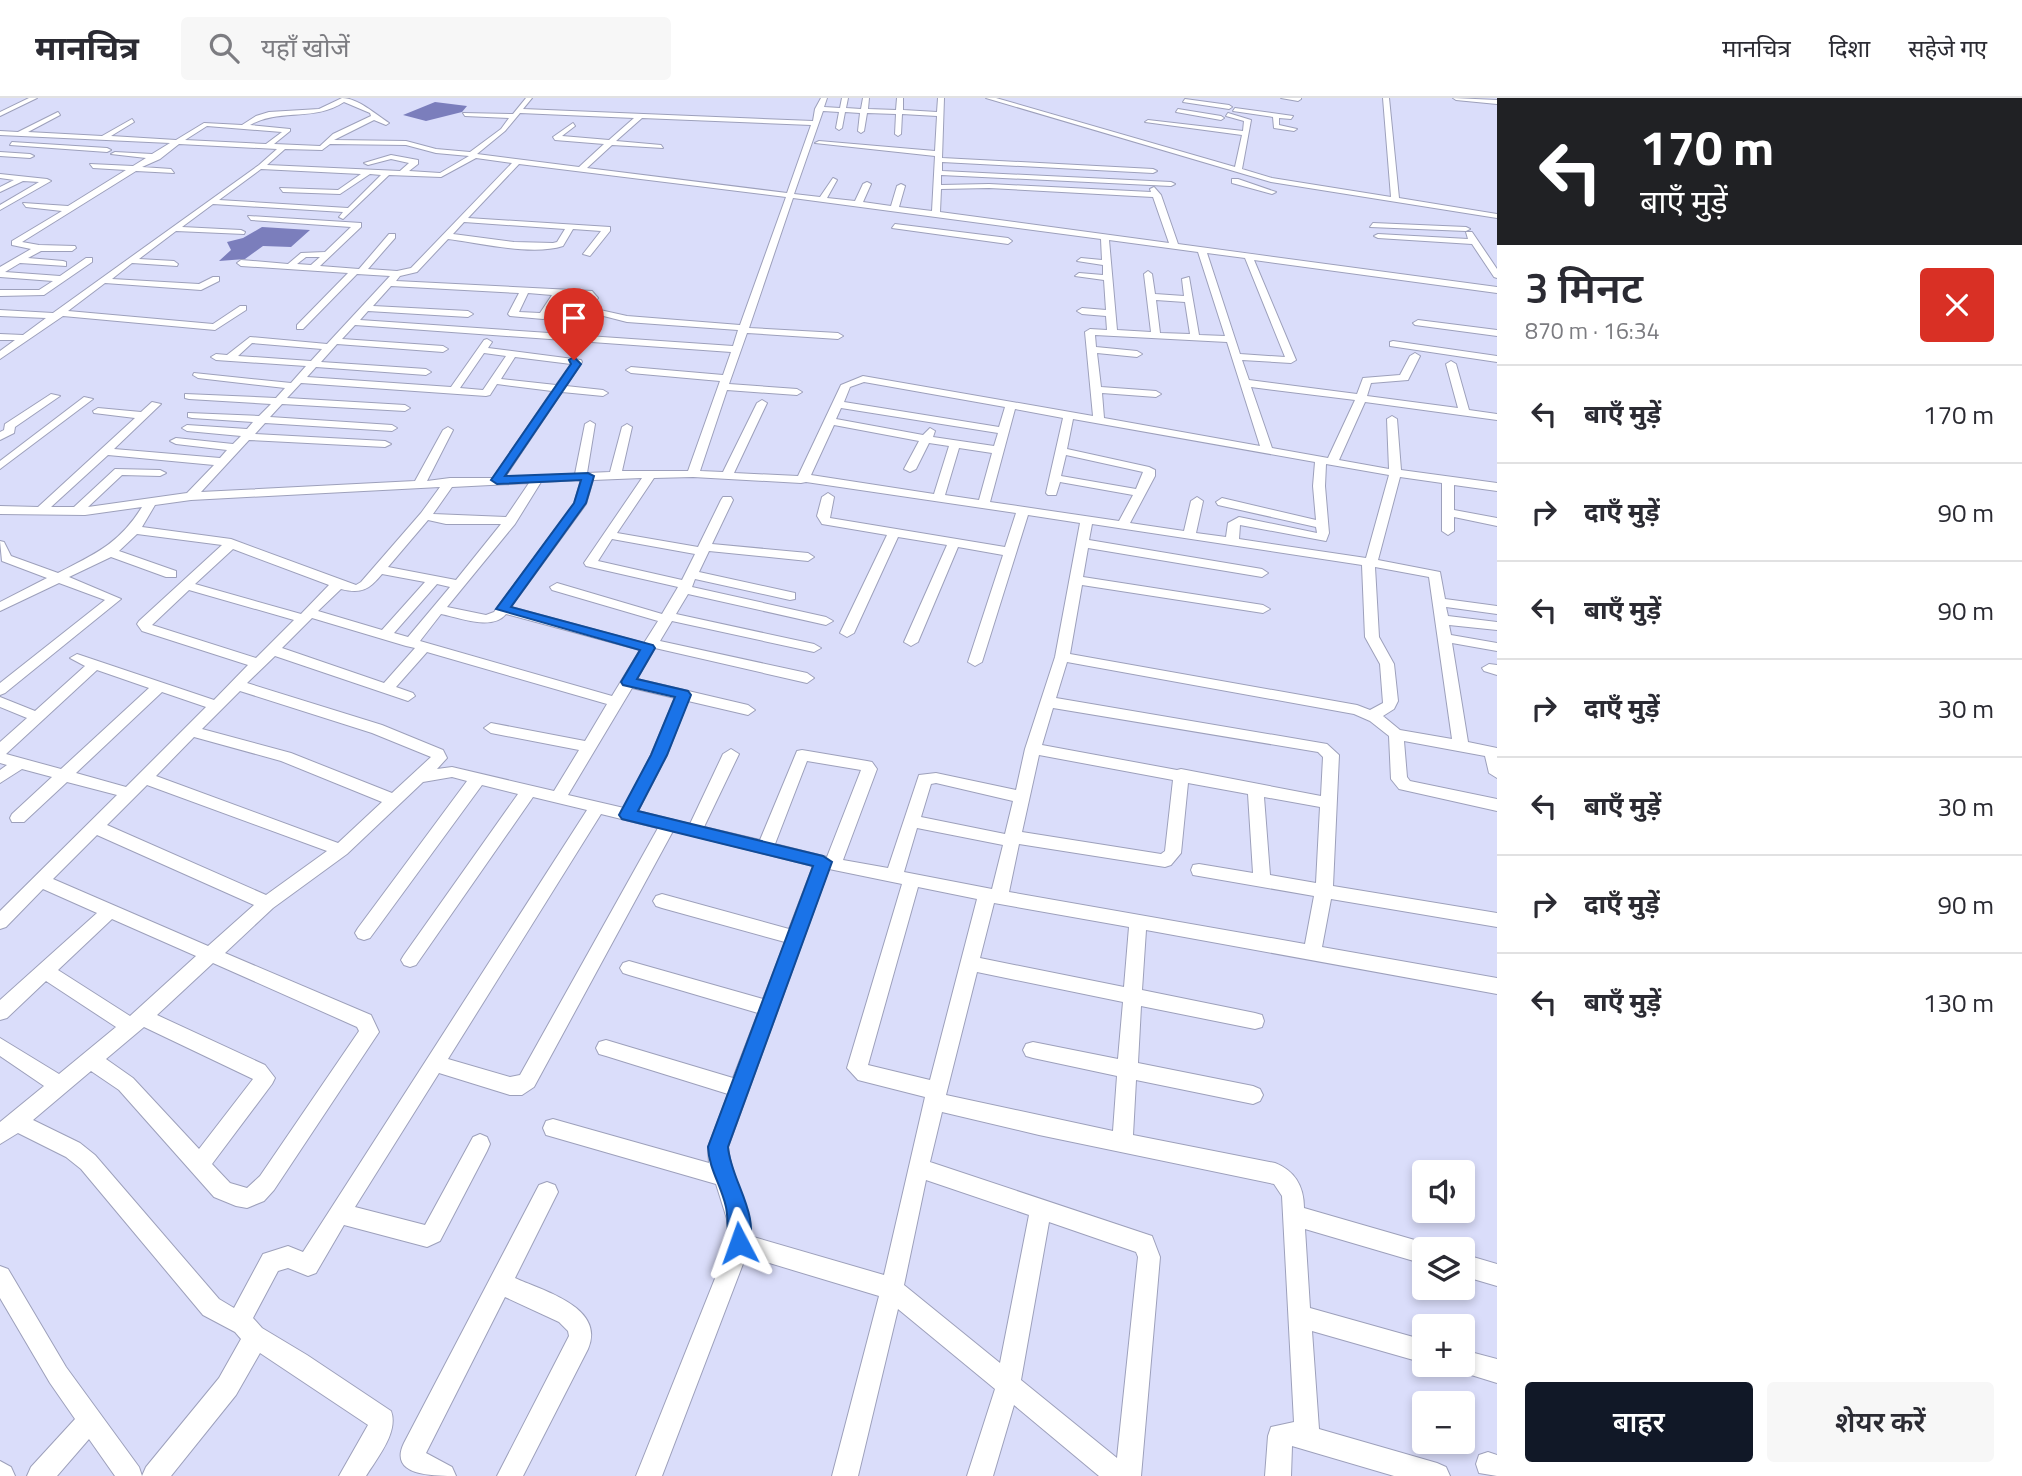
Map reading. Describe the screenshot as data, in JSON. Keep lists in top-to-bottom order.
{
  "page": {
    "header": "मानचित्र",
    "search": "यहाँ खोजें",
    "nav": ["मानचित्र", "दिशा", "सहेजे गए"],
    "turn": ["170 m", "बाएँ मुड़ें"],
    "heading": ["3 मिनट", "870 m · 16:34"],
    "list": [
      {
        "name": "बाएँ मुड़ें",
        "value": "170 m"
      },
      {
        "name": "दाएँ मुड़ें",
        "value": "90 m"
      },
      {
        "name": "बाएँ मुड़ें",
        "value": "90 m"
      },
      {
        "name": "दाएँ मुड़ें",
        "value": "30 m"
      },
      {
        "name": "बाएँ मुड़ें",
        "value": "30 m"
      },
      {
        "name": "दाएँ मुड़ें",
        "value": "90 m"
      },
      {
        "name": "बाएँ मुड़ें",
        "value": "130 m"
      }
    ],
    "map_buttons": ["+", "−"],
    "buttons": ["बाहर", "शेयर करें"]
  }
}
